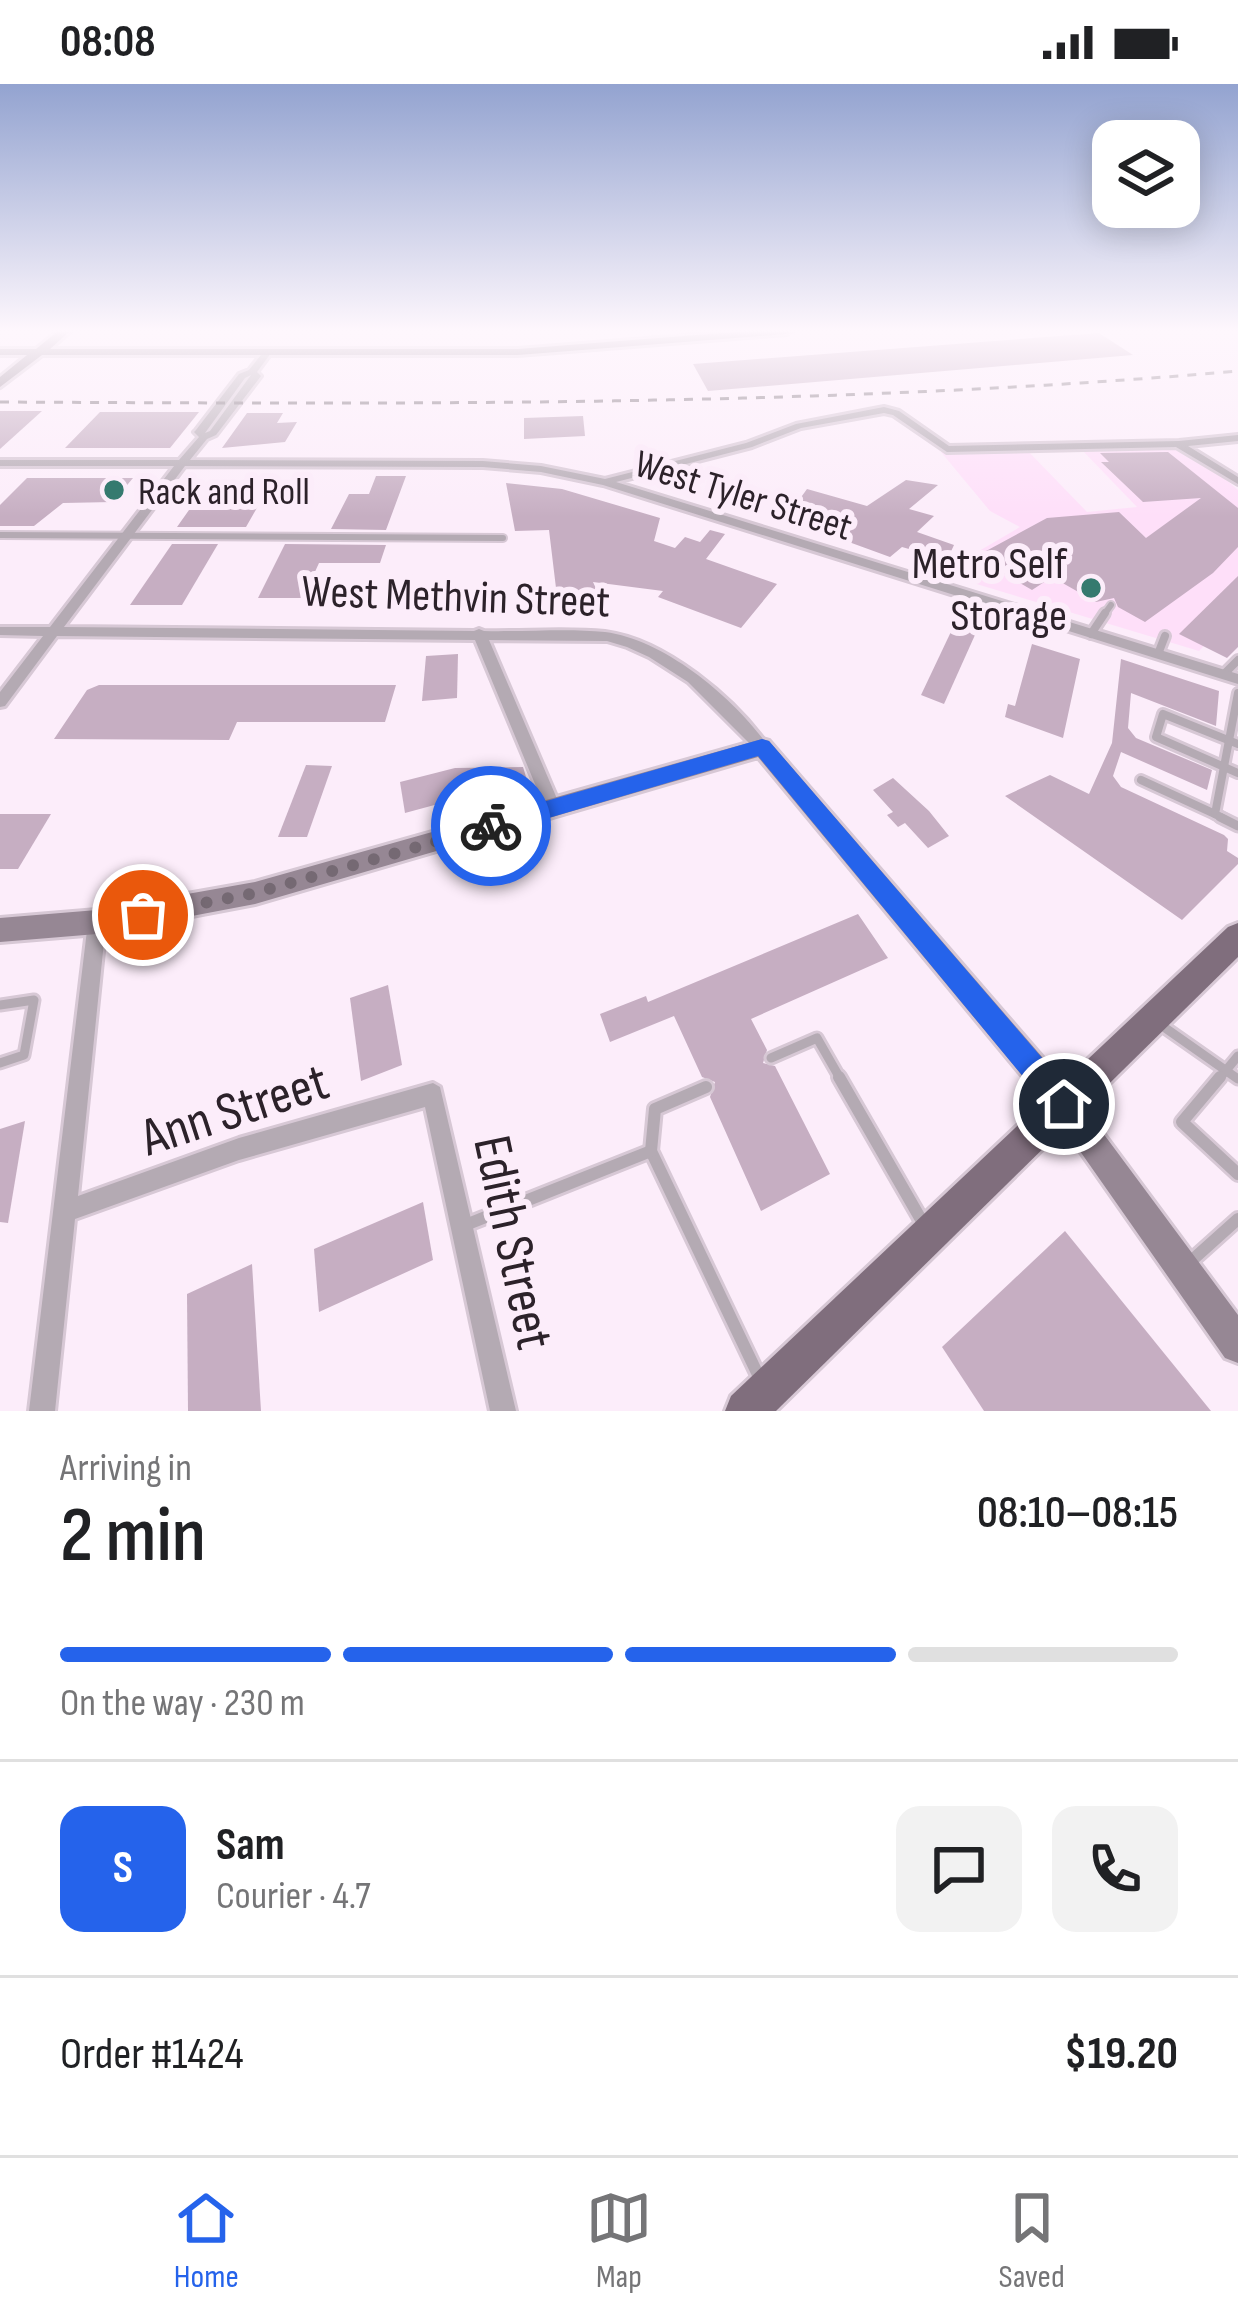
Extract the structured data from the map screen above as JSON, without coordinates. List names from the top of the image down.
{
  "streets": {
    "main road": ["West Methvin Street"],
    "street": ["West Tyler Street", "Ann Street", "Edith Street"]
  },
  "crossings": [
    ["Ann Street", "Edith Street"]
  ],
  "places": ["Rack and Roll", "Metro Self Storage"],
  "page": {
    "status": "08:08",
    "heading": ["2 min", "Arriving in", "08:10–08:15"],
    "panel": [
      "Sam",
      "Courier · 4.7",
      "Order #1424",
      "$19.20"
    ],
    "bar": "On the way · 230 m",
    "round": "S",
    "tabs": ["Home", "Map", "Saved"]
  }
}
